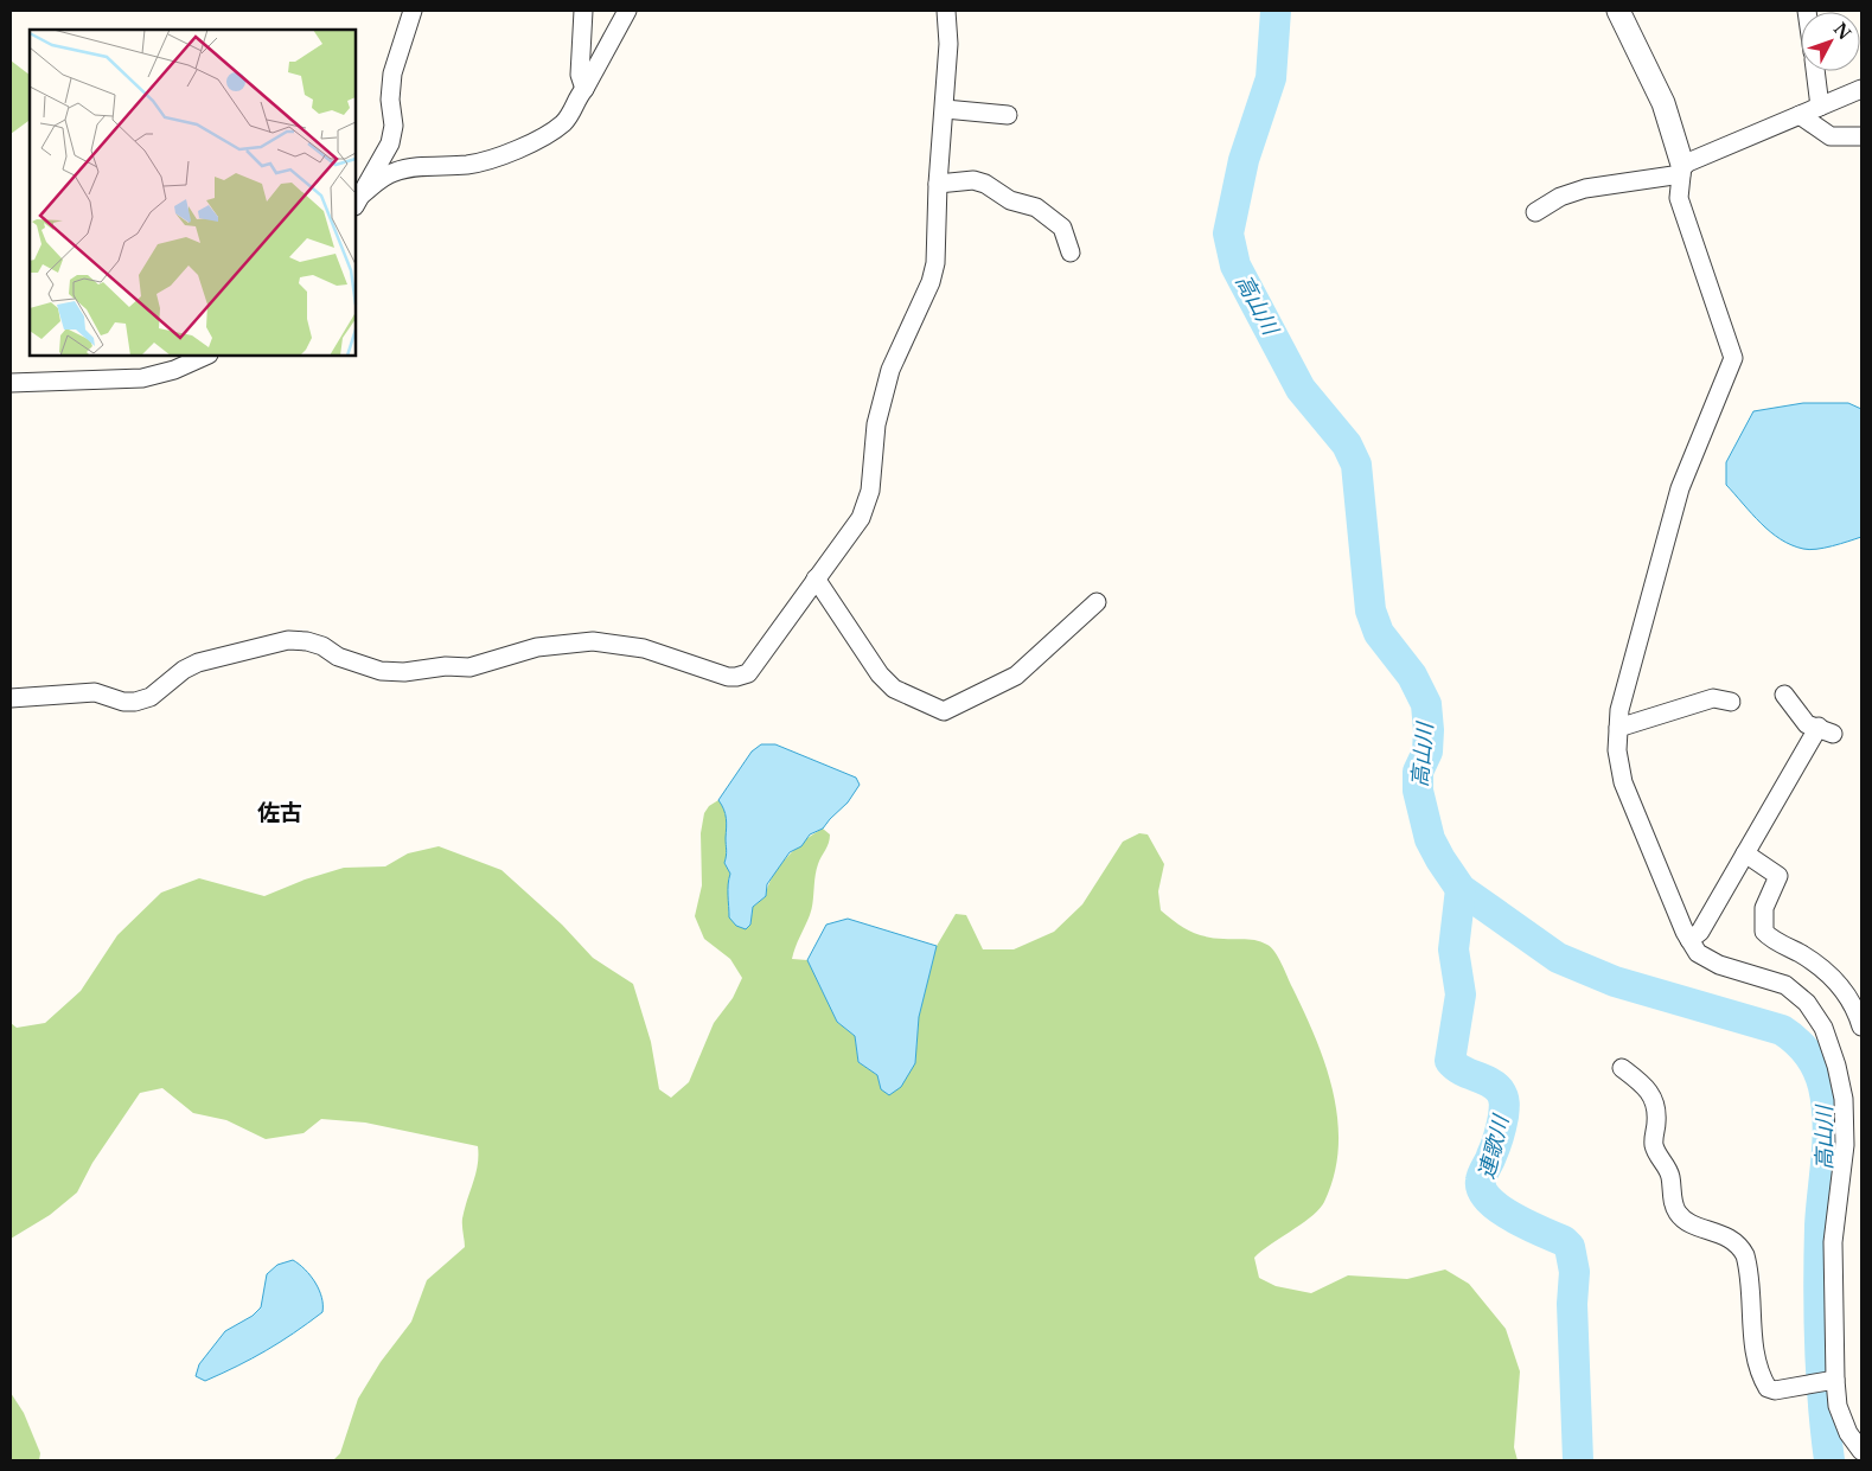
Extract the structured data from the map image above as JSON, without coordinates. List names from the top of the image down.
{
  "districts": ["佐古"],
  "water": ["高山川", "連歌川"],
  "north": "top right"
}
